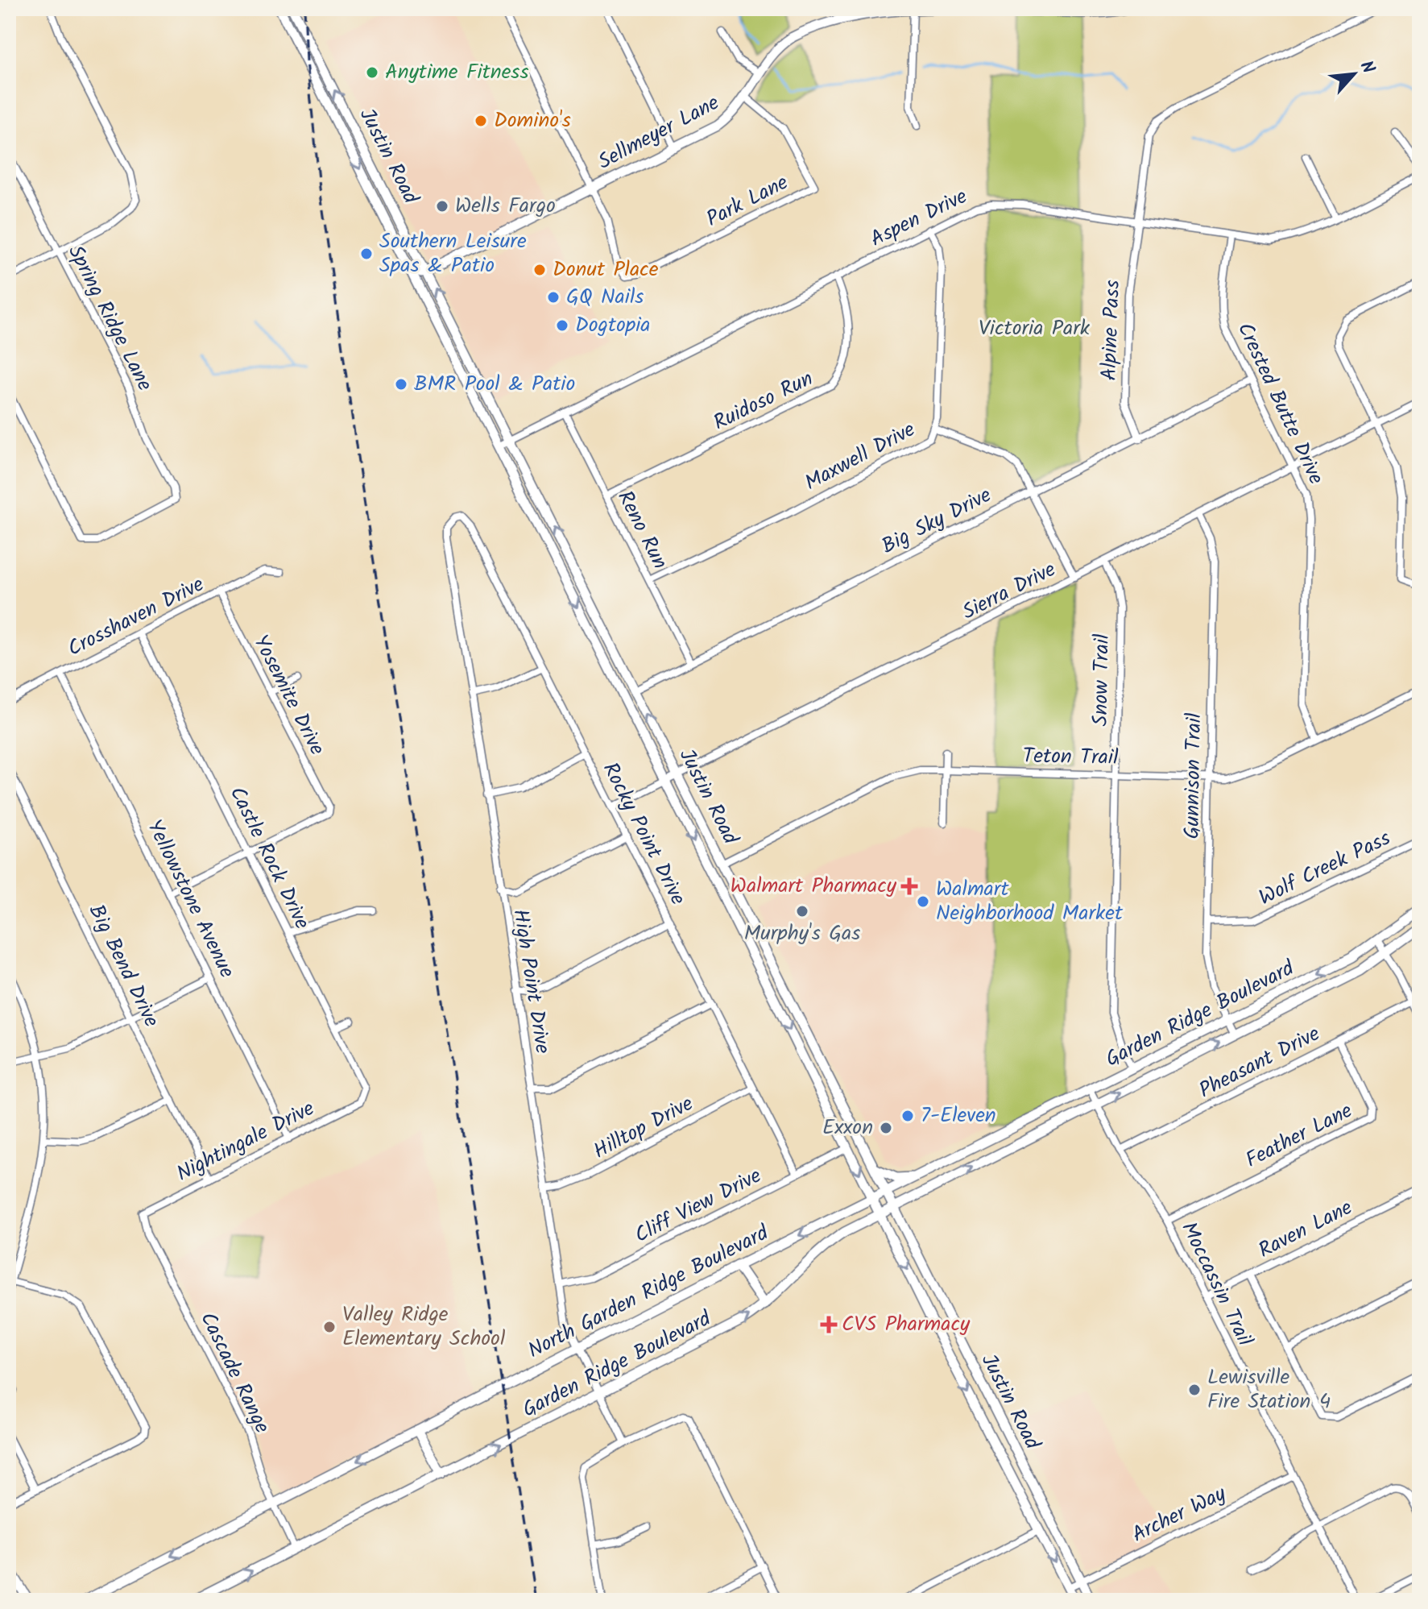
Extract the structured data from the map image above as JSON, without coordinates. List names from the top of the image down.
{
  "streets": {
    "main road": [
      "Sellmeyer Lane",
      "Justin Road",
      "Garden Ridge Boulevard",
      "North Garden Ridge Boulevard"
    ],
    "street": [
      "Park Lane",
      "Aspen Drive",
      "Spring Ridge Lane",
      "Alpine Pass",
      "Ruidoso Run",
      "Crested Butte Drive",
      "Maxwell Drive",
      "Big Sky Drive",
      "Reno Run",
      "Sierra Drive",
      "Crosshaven Drive",
      "Snow Trail",
      "Yosemite Drive",
      "Teton Trail",
      "Gunnison Trail",
      "Rocky Point Drive",
      "Castle Rock Drive",
      "Wolf Creek Pass",
      "Yellowstone Avenue",
      "Big Bend Drive",
      "High Point Drive",
      "Pheasant Drive",
      "Hilltop Drive",
      "Feather Lane",
      "Nightingale Drive",
      "Cliff View Drive",
      "Raven Lane",
      "Moccassin Trail",
      "Cascade Range",
      "Archer Way"
    ]
  },
  "crossings": [
    ["Sellmeyer Lane", "Justin Road"],
    ["Sellmeyer Lane", "Park Lane"],
    ["Justin Road", "Aspen Drive"],
    ["Justin Road", "Big Sky Drive"],
    ["Justin Road", "Sierra Drive"],
    ["Justin Road", "Teton Trail"],
    ["Justin Road", "Garden Ridge Boulevard"],
    ["Justin Road", "Cliff View Drive"],
    ["Justin Road", "North Garden Ridge Boulevard"],
    ["Justin Road", "Archer Way"],
    ["Aspen Drive", "Alpine Pass"],
    ["Aspen Drive", "Ruidoso Run"],
    ["Aspen Drive", "Crested Butte Drive"],
    ["Aspen Drive", "Maxwell Drive"],
    ["Aspen Drive", "Reno Run"],
    ["Alpine Pass", "Big Sky Drive"],
    ["Ruidoso Run", "Reno Run"],
    ["Crested Butte Drive", "Big Sky Drive"],
    ["Crested Butte Drive", "Sierra Drive"],
    ["Crested Butte Drive", "Teton Trail"],
    ["Maxwell Drive", "Reno Run"],
    ["Big Sky Drive", "Reno Run"],
    ["Sierra Drive", "Snow Trail"],
    ["Sierra Drive", "Gunnison Trail"],
    ["Sierra Drive", "Rocky Point Drive"],
    ["Crosshaven Drive", "Yosemite Drive"],
    ["Crosshaven Drive", "Castle Rock Drive"],
    ["Crosshaven Drive", "Yellowstone Avenue"],
    ["Snow Trail", "Teton Trail"],
    ["Snow Trail", "Garden Ridge Boulevard"],
    ["Yosemite Drive", "Castle Rock Drive"],
    ["Teton Trail", "Gunnison Trail"],
    ["Gunnison Trail", "Wolf Creek Pass"],
    ["Gunnison Trail", "Garden Ridge Boulevard"],
    ["Rocky Point Drive", "High Point Drive"],
    ["Rocky Point Drive", "Hilltop Drive"],
    ["Rocky Point Drive", "Cliff View Drive"],
    ["Castle Rock Drive", "Nightingale Drive"],
    ["Yellowstone Avenue", "Nightingale Drive"],
    ["Big Bend Drive", "Nightingale Drive"],
    ["High Point Drive", "Garden Ridge Boulevard"],
    ["High Point Drive", "Hilltop Drive"],
    ["High Point Drive", "Cliff View Drive"],
    ["High Point Drive", "North Garden Ridge Boulevard"],
    ["Garden Ridge Boulevard", "Moccassin Trail"],
    ["Garden Ridge Boulevard", "North Garden Ridge Boulevard"],
    ["Garden Ridge Boulevard", "Cascade Range"],
    ["Pheasant Drive", "Feather Lane"],
    ["Pheasant Drive", "Moccassin Trail"],
    ["Feather Lane", "Moccassin Trail"],
    ["Nightingale Drive", "Cascade Range"],
    ["Raven Lane", "Moccassin Trail"],
    ["Moccassin Trail", "Archer Way"],
    ["North Garden Ridge Boulevard", "Cascade Range"]
  ],
  "one_way": ["North Garden Ridge Boulevard"],
  "parks": ["Victoria Park"],
  "places": {
    "other": [
      "Anytime Fitness",
      "Domino's",
      "Wells Fargo",
      "Southern Leisure Spas & Patio",
      "Donut Place",
      "GQ Nails",
      "Dogtopia",
      "BMR Pool & Patio",
      "Walmart Neighborhood Market",
      "Murphy's Gas",
      "7-Eleven",
      "Exxon",
      "Valley Ridge Elementary School",
      "Lewisville Fire Station 4"
    ],
    "health": ["Walmart Pharmacy", "CVS Pharmacy"]
  },
  "north": "top right"
}
